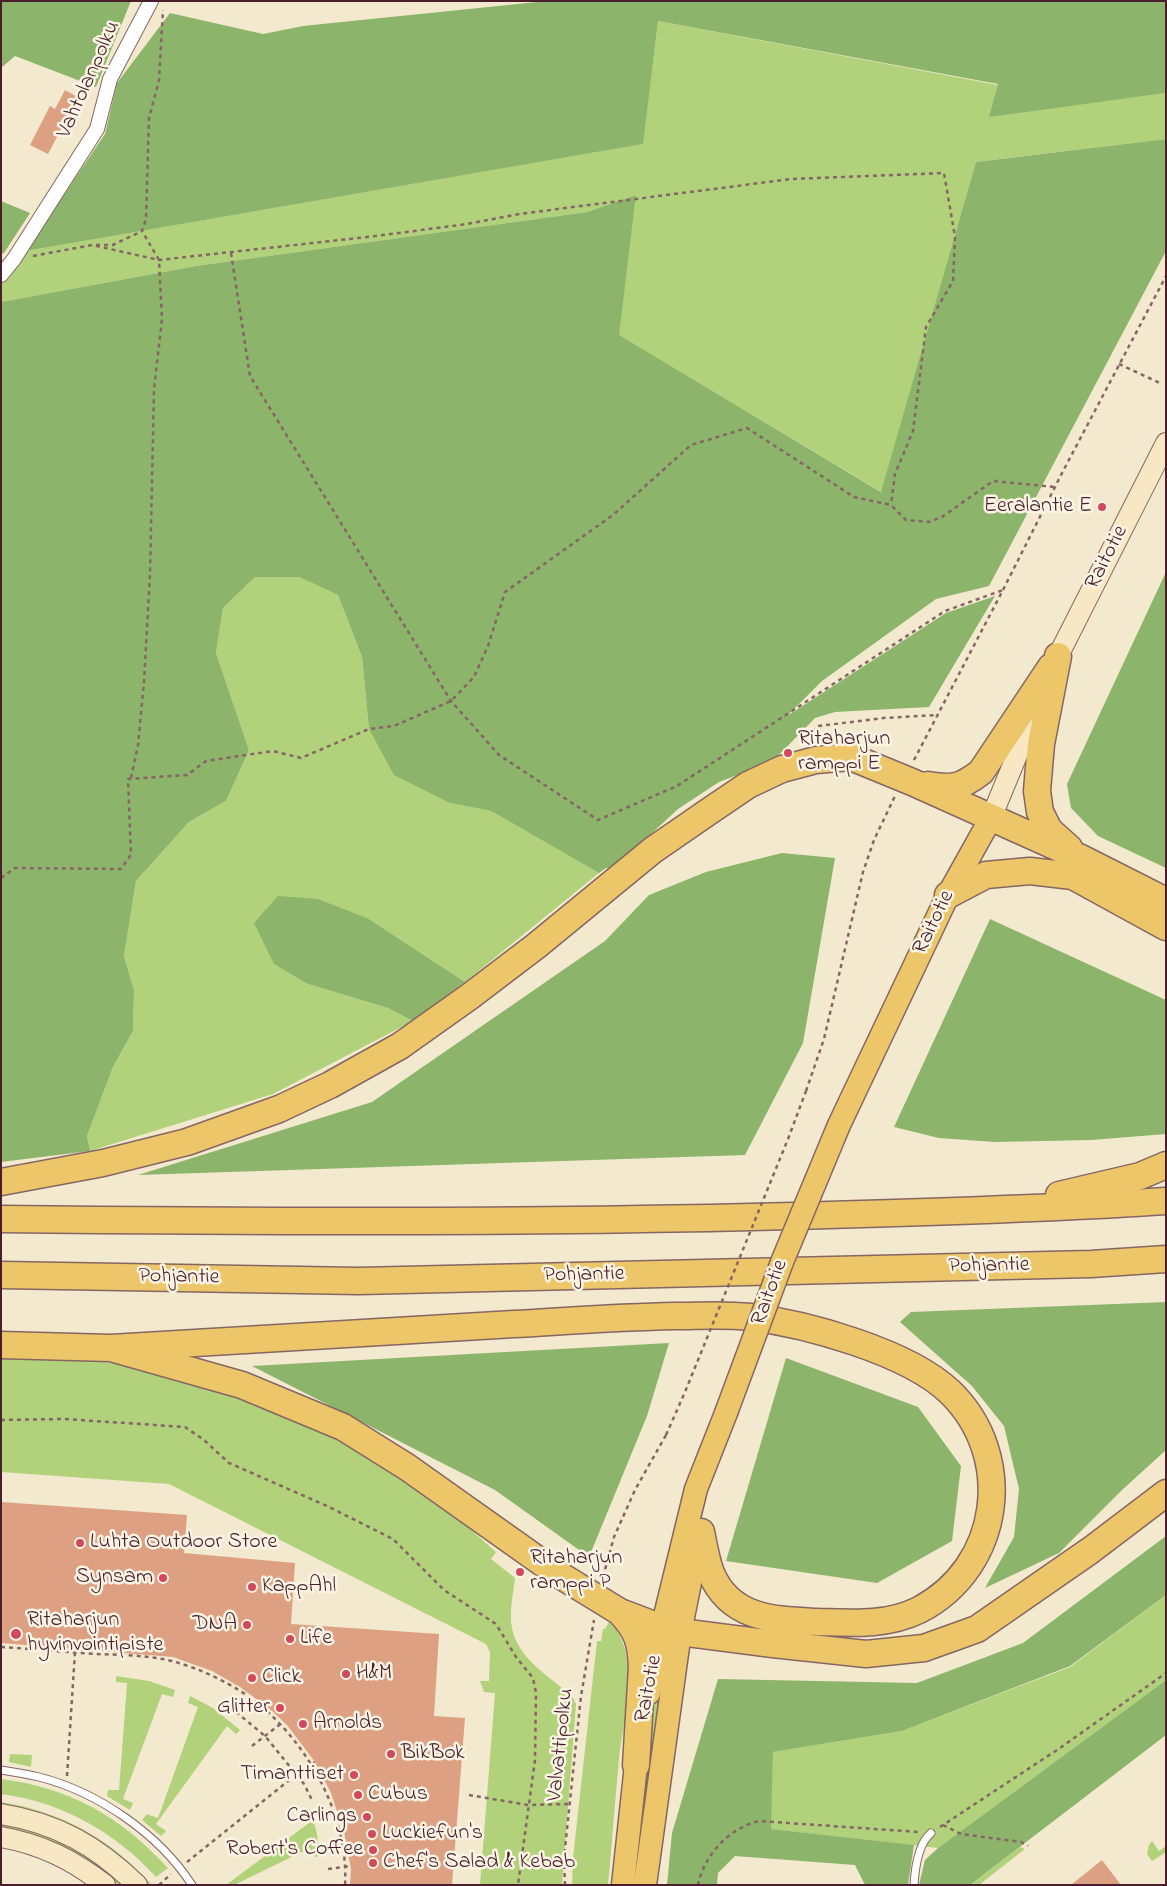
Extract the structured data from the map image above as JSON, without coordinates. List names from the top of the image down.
{
  "streets": {
    "highway": ["Pohjantie"],
    "main road": ["Raitotie"],
    "street": ["Vahtolanpolku"],
    "path": ["Valvattipolku"]
  },
  "places": [
    "Eeralantie E",
    "Ritaharjun ramppi E",
    "Luhta Outdoor Store",
    "Ritaharjun ramppi P",
    "Synsam",
    "KappAhl",
    "DNA",
    "Ritaharjun hyvinvointipiste",
    "Life",
    "H&M",
    "Click",
    "Glitter",
    "Arnolds",
    "BikBok",
    "Timanttiset",
    "Cubus",
    "Carlings",
    "Luckiefun's",
    "Robert's Coffee",
    "Chef's Salad & Kebab"
  ]
}
